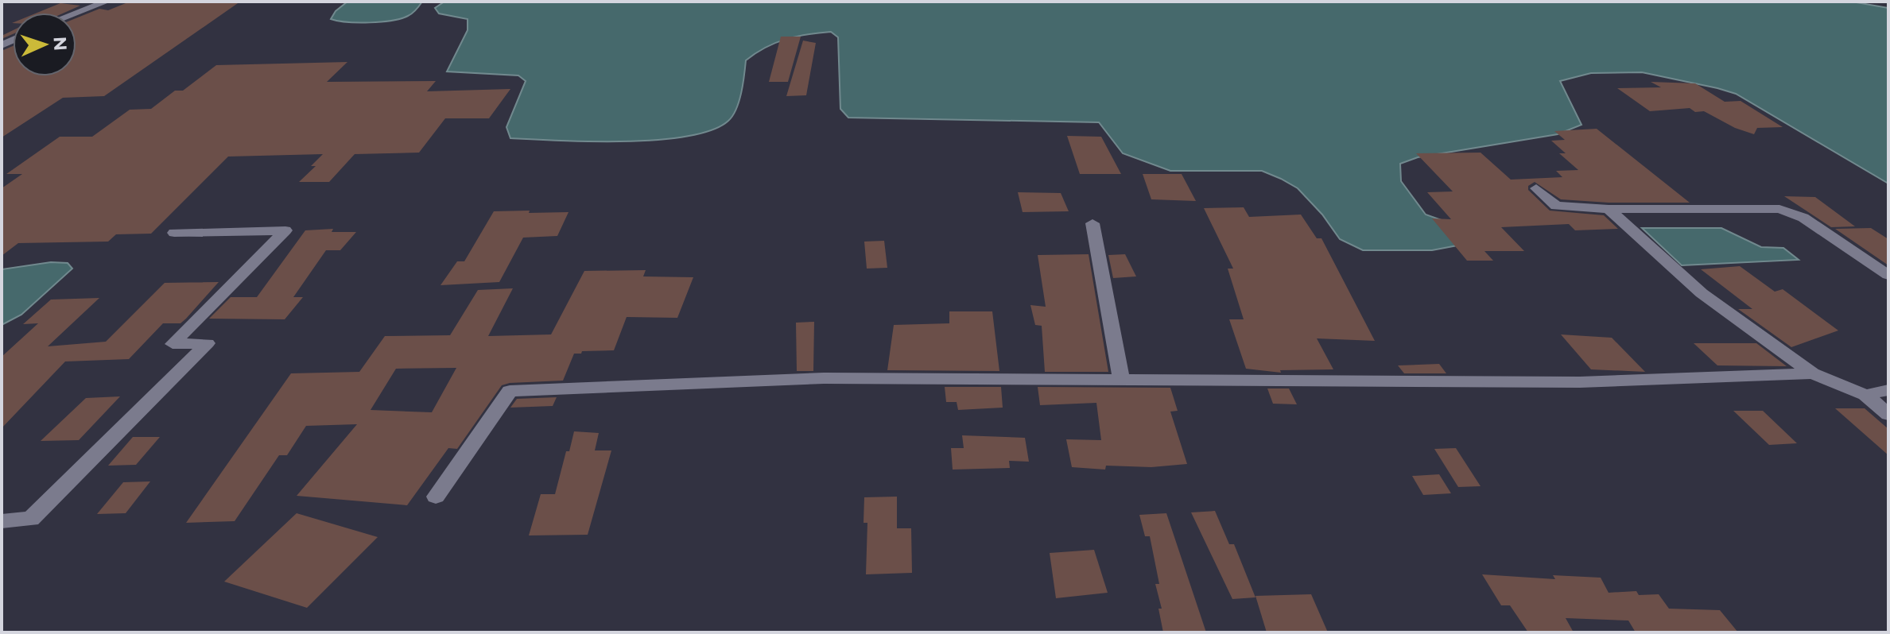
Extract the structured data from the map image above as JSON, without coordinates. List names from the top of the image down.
{
  "north": "right"
}
